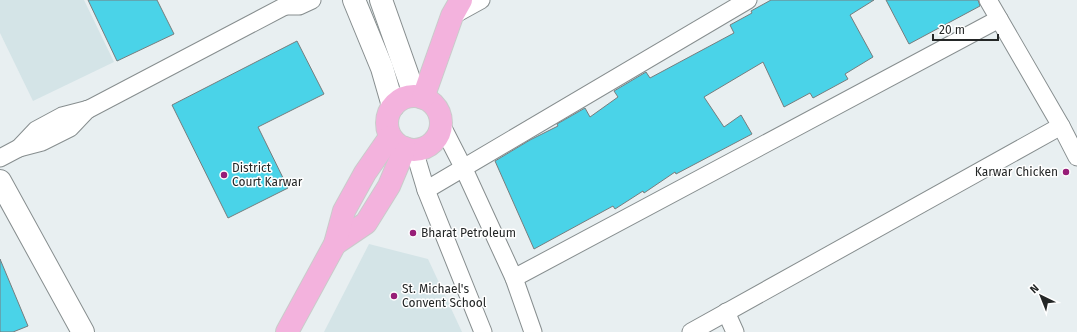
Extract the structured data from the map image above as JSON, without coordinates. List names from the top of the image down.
{
  "places": [
    "Karwar Chicken",
    "District Court Karwar",
    "Bharat Petroleum",
    "St. Michael's Convent School"
  ],
  "scale_bar": "20 m",
  "north": "top left"
}
